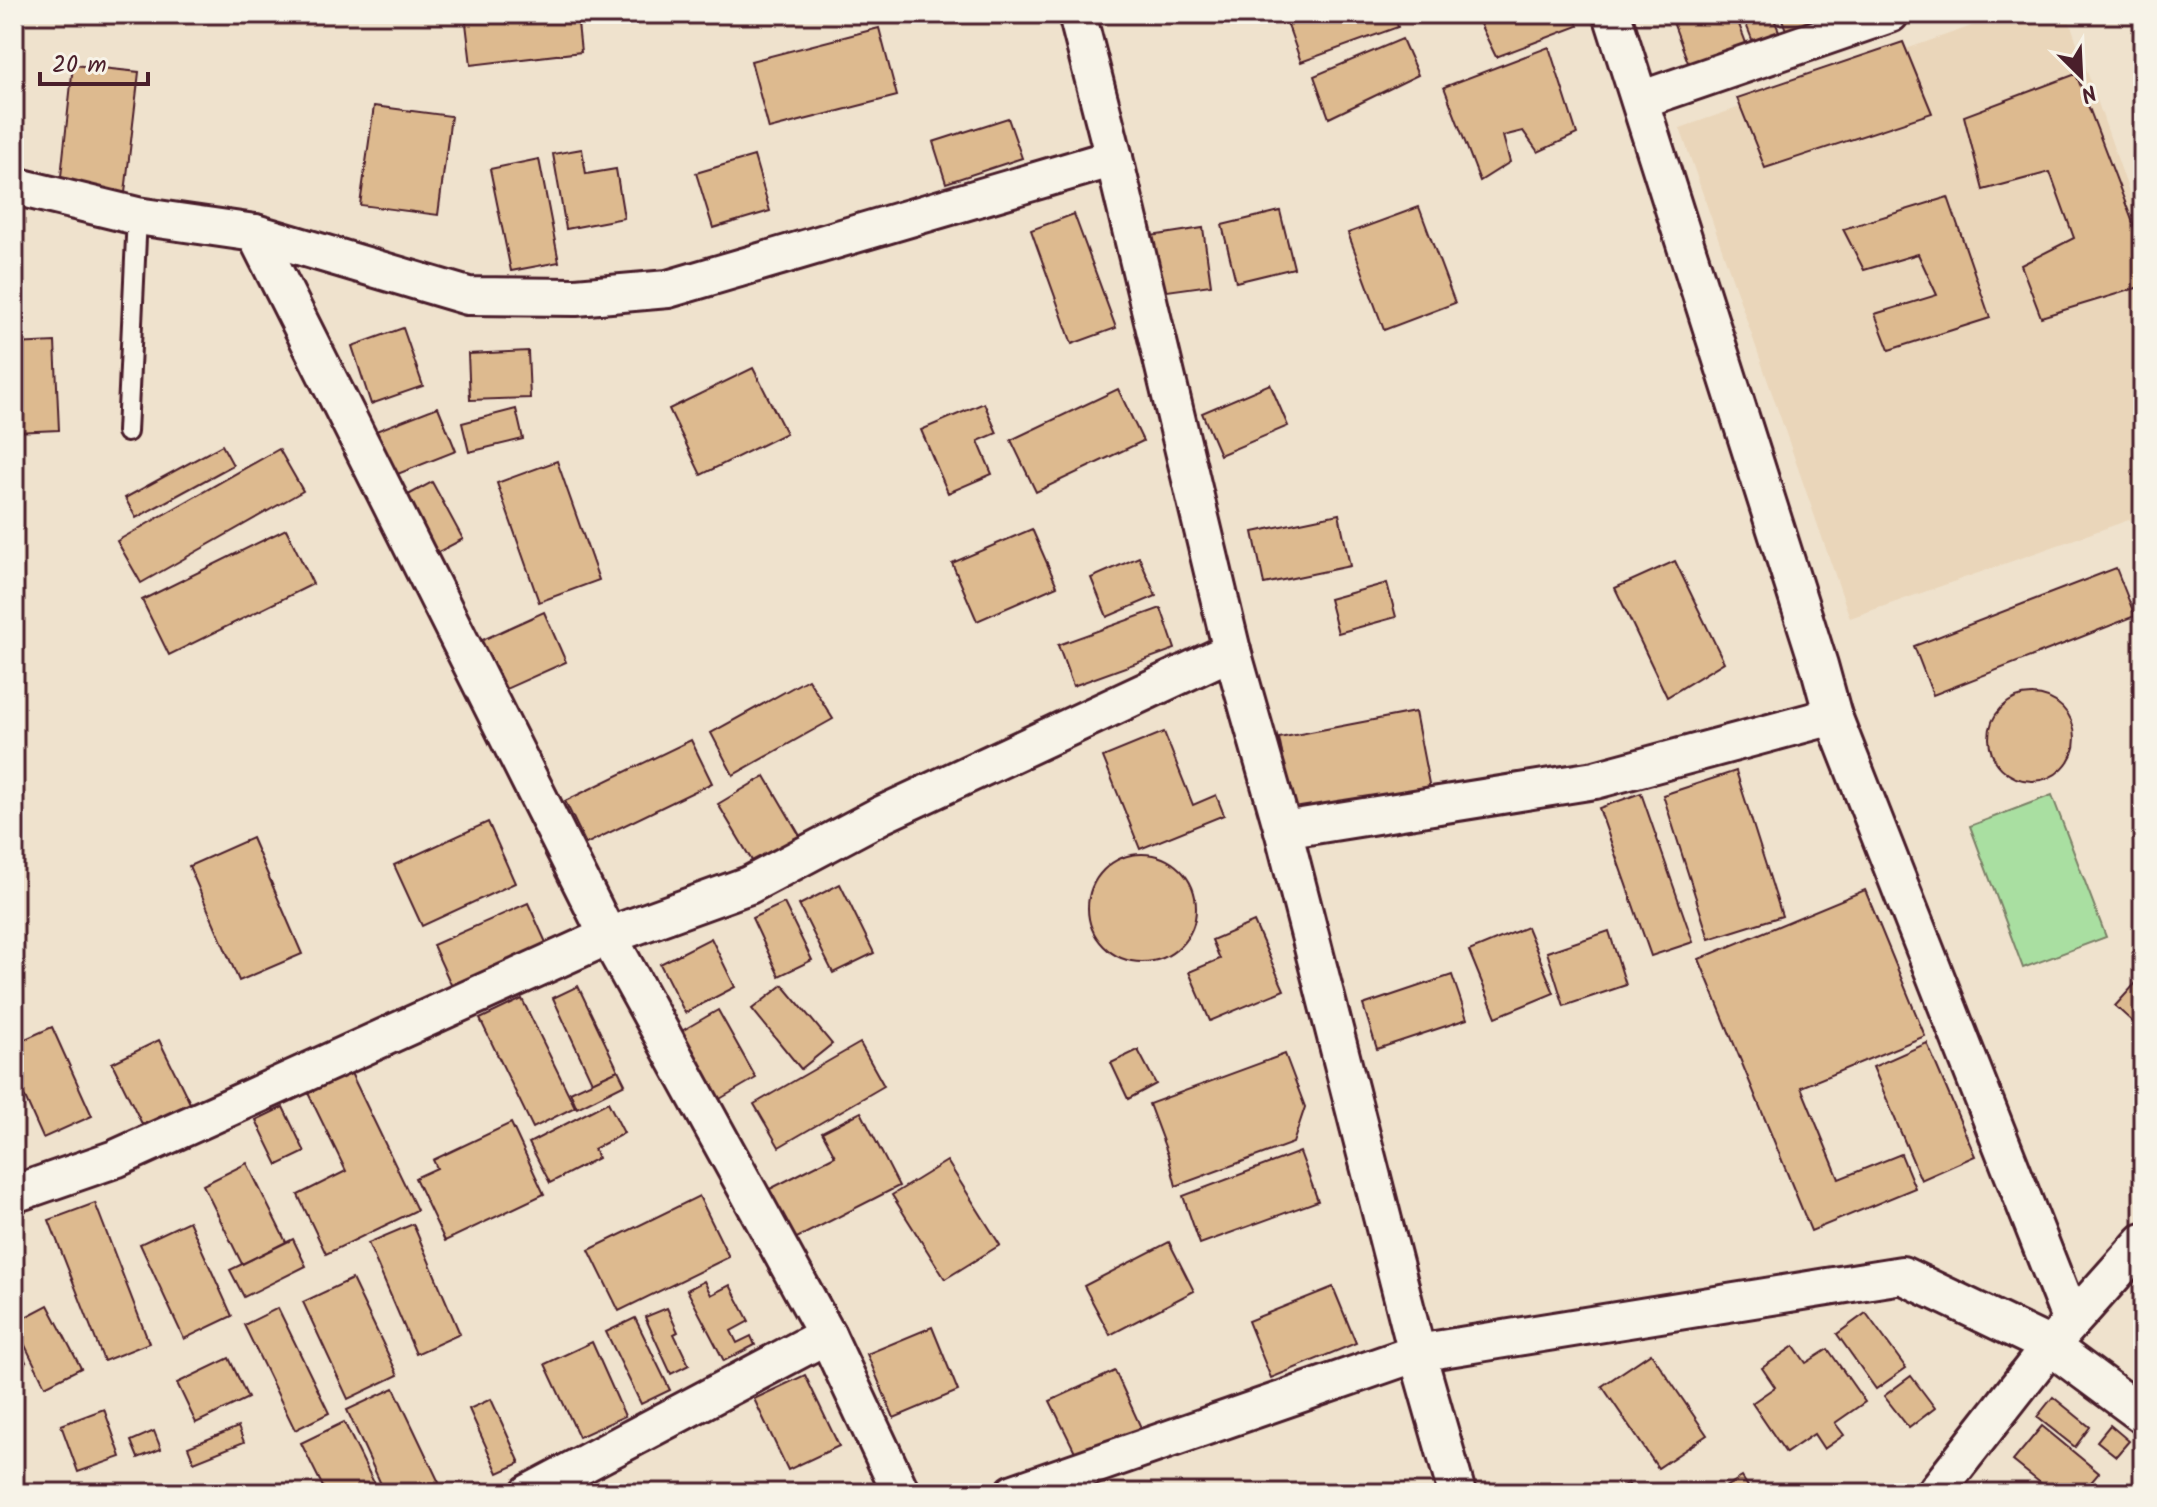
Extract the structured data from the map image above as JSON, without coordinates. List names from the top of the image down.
{
  "scale_bar": "20 m",
  "north": "bottom right"
}
